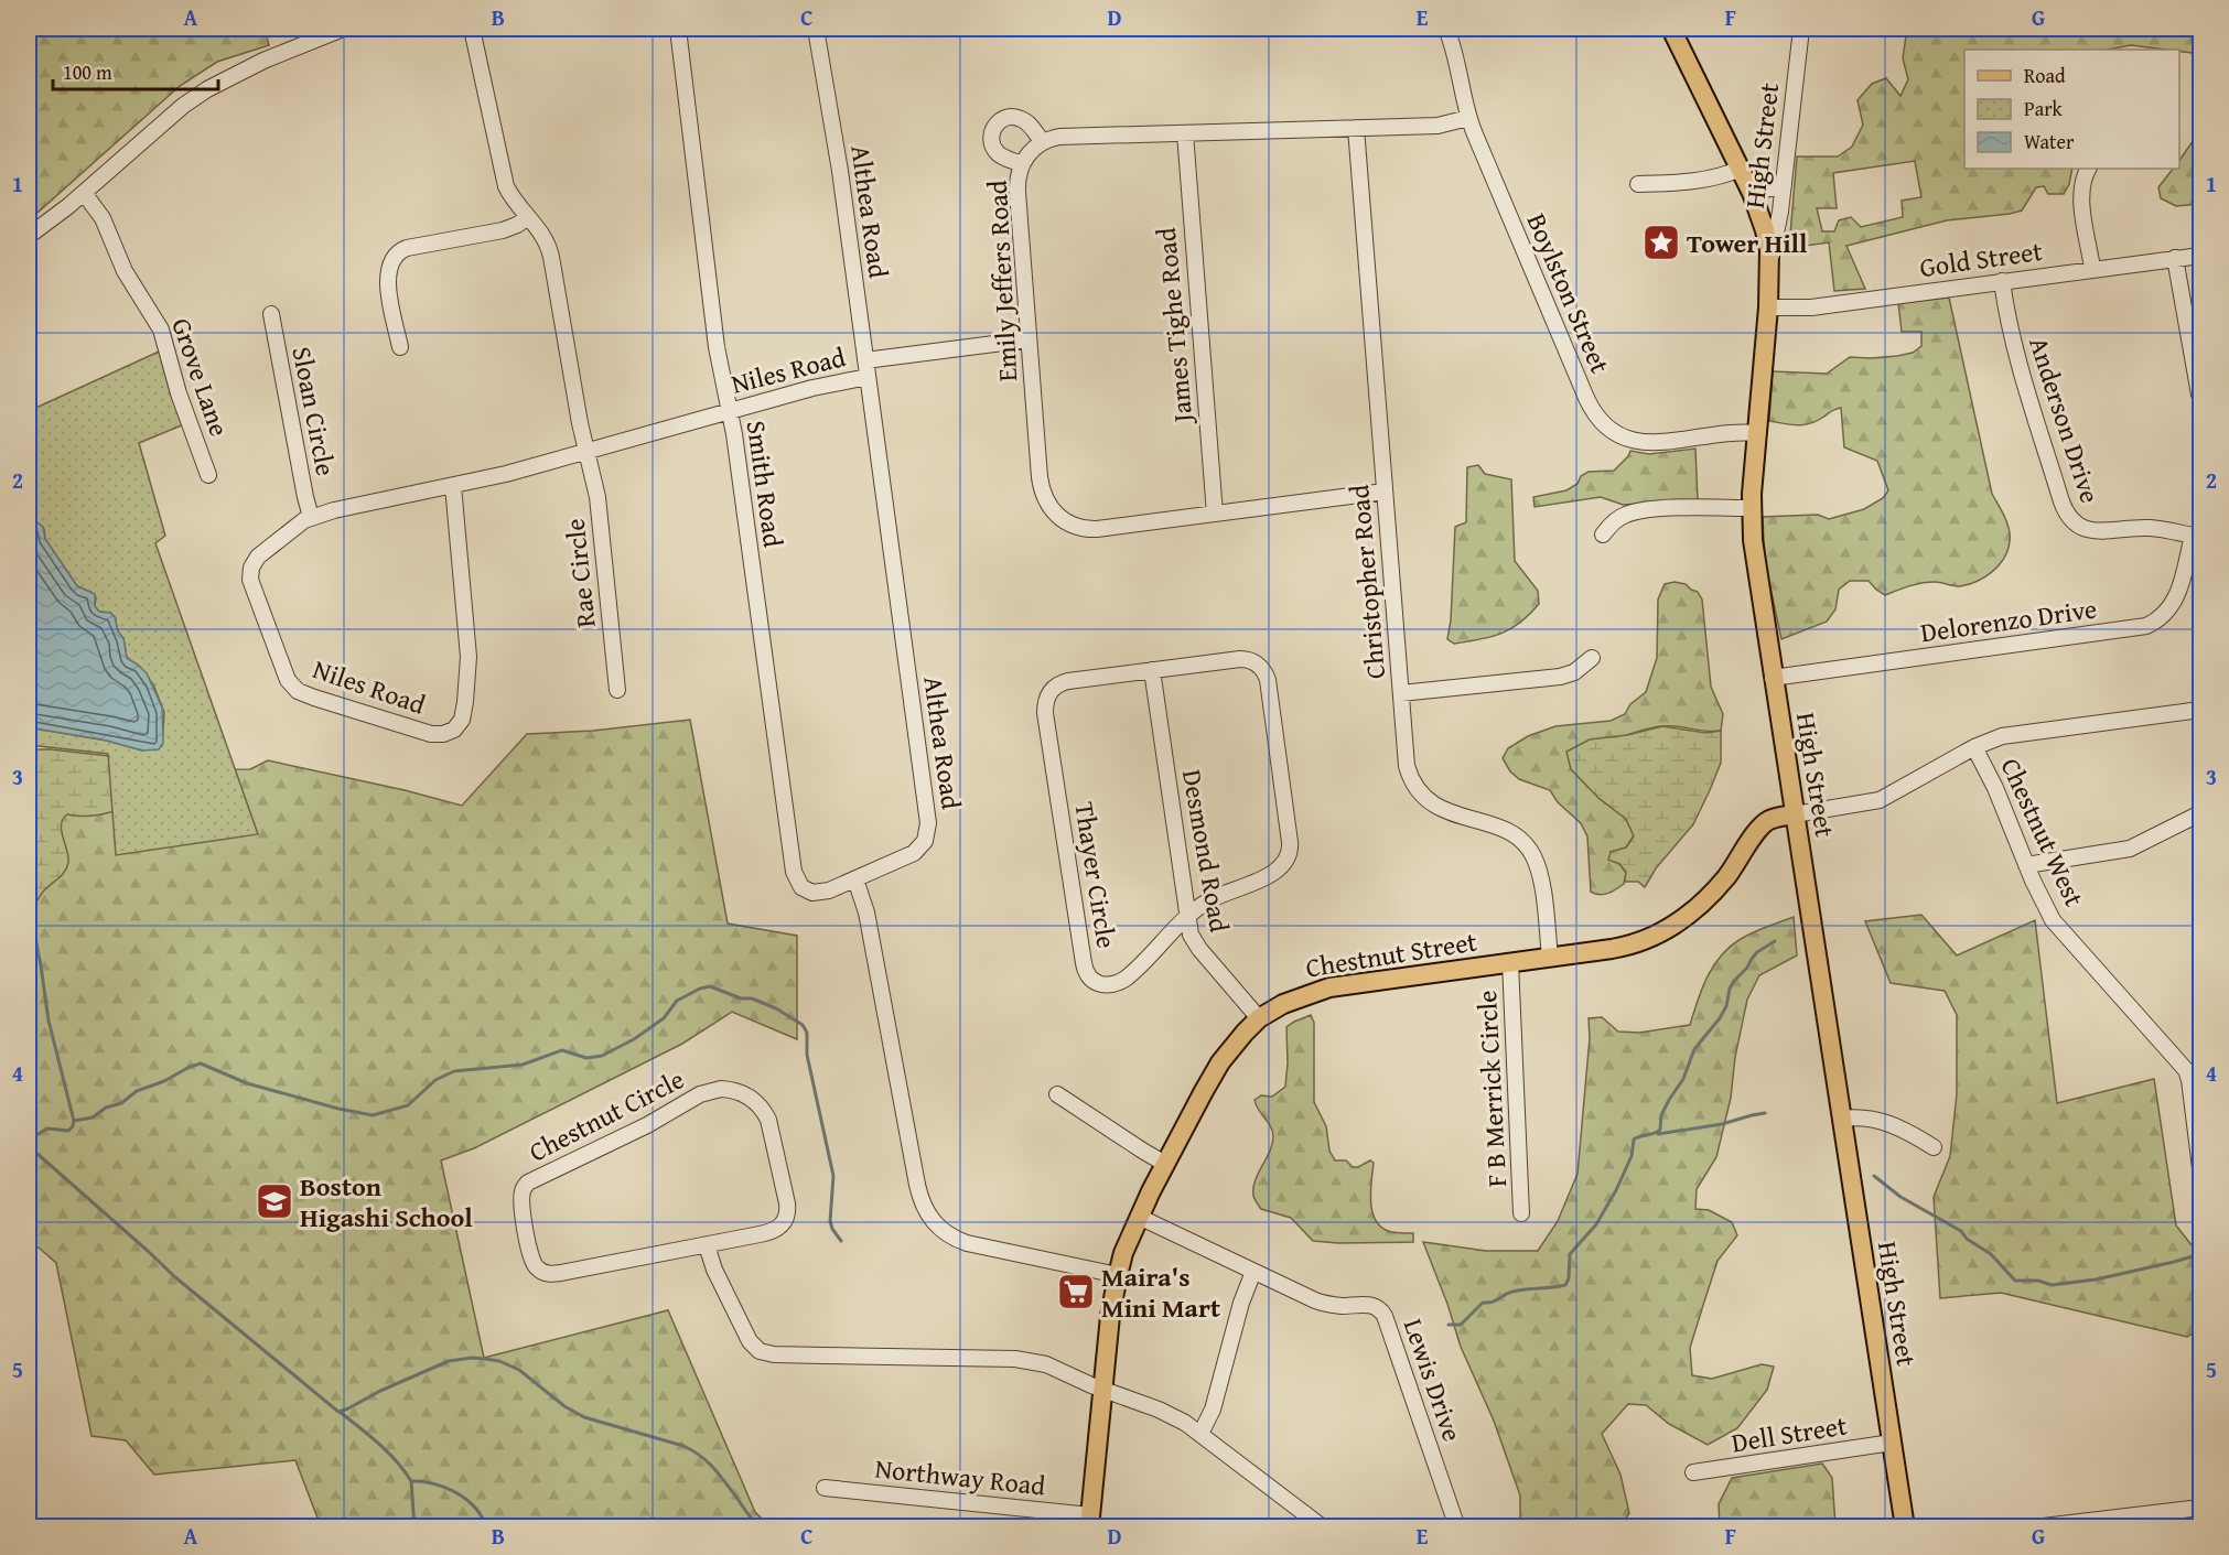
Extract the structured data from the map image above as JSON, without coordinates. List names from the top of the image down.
{
  "streets": {
    "main road": ["High Street", "Chestnut Street"],
    "street": [
      "Althea Road",
      "Gold Street",
      "Emily Jeffers Road",
      "Boylston Street",
      "James Tighe Road",
      "Niles Road",
      "Grove Lane",
      "Sloan Circle",
      "Anderson Drive",
      "Smith Road",
      "Rae Circle",
      "Christopher Road",
      "Delorenzo Drive",
      "Chestnut West",
      "Desmond Road",
      "Thayer Circle",
      "F B Merrick Circle",
      "Chestnut Circle",
      "Lewis Drive",
      "Dell Street",
      "Northway Road"
    ]
  },
  "crossings": [
    ["High Street", "Gold Street"],
    ["High Street", "Boylston Street"],
    ["High Street", "Delorenzo Drive"],
    ["High Street", "Chestnut West"],
    ["High Street", "Chestnut Street"],
    ["High Street", "Dell Street"],
    ["Althea Road", "Niles Road"],
    ["Althea Road", "Smith Road"],
    ["Gold Street", "Anderson Drive"],
    ["Emily Jeffers Road", "James Tighe Road"],
    ["Emily Jeffers Road", "Niles Road"],
    ["Emily Jeffers Road", "Christopher Road"],
    ["Niles Road", "Sloan Circle"],
    ["Niles Road", "Smith Road"],
    ["Niles Road", "Rae Circle"],
    ["Anderson Drive", "Delorenzo Drive"],
    ["Christopher Road", "Chestnut Street"],
    ["Chestnut West", "Chestnut Street"],
    ["Desmond Road", "Thayer Circle"],
    ["Desmond Road", "Chestnut Street"],
    ["Chestnut Street", "F B Merrick Circle"],
    ["Chestnut Street", "Lewis Drive"],
    ["Chestnut Street", "Northway Road"]
  ],
  "places": {
    "place": ["Tower Hill"],
    "school or university": ["Boston Higashi School"],
    "supermarket": ["Maira's Mini Mart"]
  },
  "legend": ["Road", "Park", "Water"],
  "scale_bar": "100 m",
  "grid": {
    "columns": [
      "A",
      "B",
      "C",
      "D",
      "E",
      "F",
      "G"
    ],
    "rows": [
      "1",
      "2",
      "3",
      "4",
      "5"
    ]
  }
}
